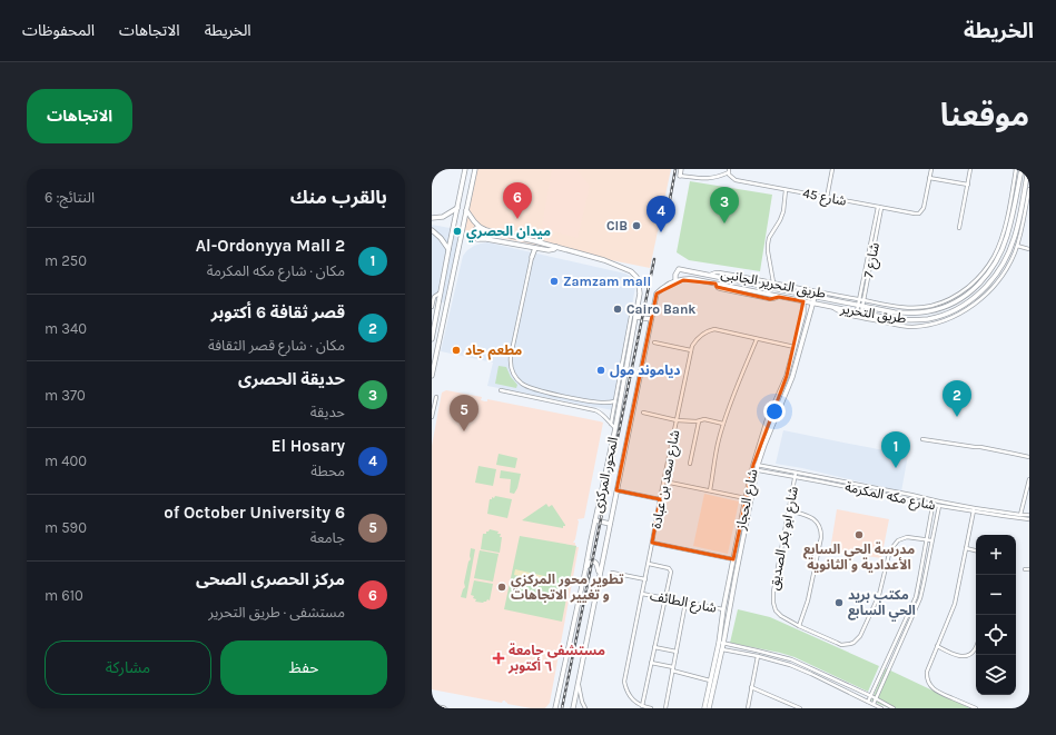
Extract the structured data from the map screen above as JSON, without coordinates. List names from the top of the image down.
{
  "streets": {
    "street": [
      "شارع 45",
      "شارع 7",
      "طريق التحرير الجانبى",
      "طريق التحرير",
      "المحور المركزى",
      "شارع سعد بن عبادة",
      "شارع مكه المكرمة",
      "شارع الحجاز",
      "شارع ابو بكر الصديق",
      "شارع الطائف"
    ]
  },
  "crossings": [
    ["شارع 45", "شارع 7"],
    ["شارع 7", "طريق التحرير الجانبى"],
    ["شارع 7", "طريق التحرير"],
    ["طريق التحرير الجانبى", "طريق التحرير"],
    ["طريق التحرير", "المحور المركزى"],
    ["طريق التحرير", "شارع الحجاز"],
    ["شارع سعد بن عبادة", "شارع الحجاز"],
    ["شارع سعد بن عبادة", "شارع الطائف"],
    ["شارع مكه المكرمة", "شارع الحجاز"],
    ["شارع مكه المكرمة", "شارع ابو بكر الصديق"],
    ["شارع الحجاز", "شارع الطائف"]
  ],
  "places": {
    "other": [
      "CIB",
      "ميدان الحصري",
      "Zamzam mall",
      "Cairo Bank",
      "مطعم جاد",
      "دياموند مول",
      "مدرسة الحي السابع الأعدادية و الثانوية",
      "تطوير محور المركزي و تغيير الاتجاهات",
      "مكتب بريد الحي السابع"
    ],
    "health": ["مستشفى جامعة ٦ أكتوبر"]
  },
  "page": {
    "header": "الخريطة",
    "nav": ["الخريطة", "الاتجاهات", "المحفوظات"],
    "title": "موقعنا",
    "buttons": [
      "الاتجاهات",
      ["حفظ", "مشاركة"]
    ],
    "heading": ["بالقرب منك", "النتائج: 6"],
    "pins": [
      "6",
      "3",
      "4",
      "2",
      "5",
      "1"
    ],
    "list": [
      {
        "mark": "1",
        "name": "Al-Ordonyya Mall 2",
        "note": "مكان · شارع مكه المكرمة",
        "value": "250 m"
      },
      {
        "mark": "2",
        "name": "قصر ثقافة 6 أكتوبر",
        "note": "مكان · شارع قصر الثقافة",
        "value": "340 m"
      },
      {
        "mark": "3",
        "name": "حديقة الحصرى",
        "note": "حديقة",
        "value": "370 m"
      },
      {
        "mark": "4",
        "name": "El Hosary",
        "note": "محطة",
        "value": "400 m"
      },
      {
        "mark": "5",
        "name": "6 of October University",
        "note": "جامعة",
        "value": "590 m"
      },
      {
        "mark": "6",
        "name": "مركز الحصرى الصحى",
        "note": "مستشفى · طريق التحرير",
        "value": "610 m"
      }
    ],
    "map_buttons": ["+", "−"]
  }
}
